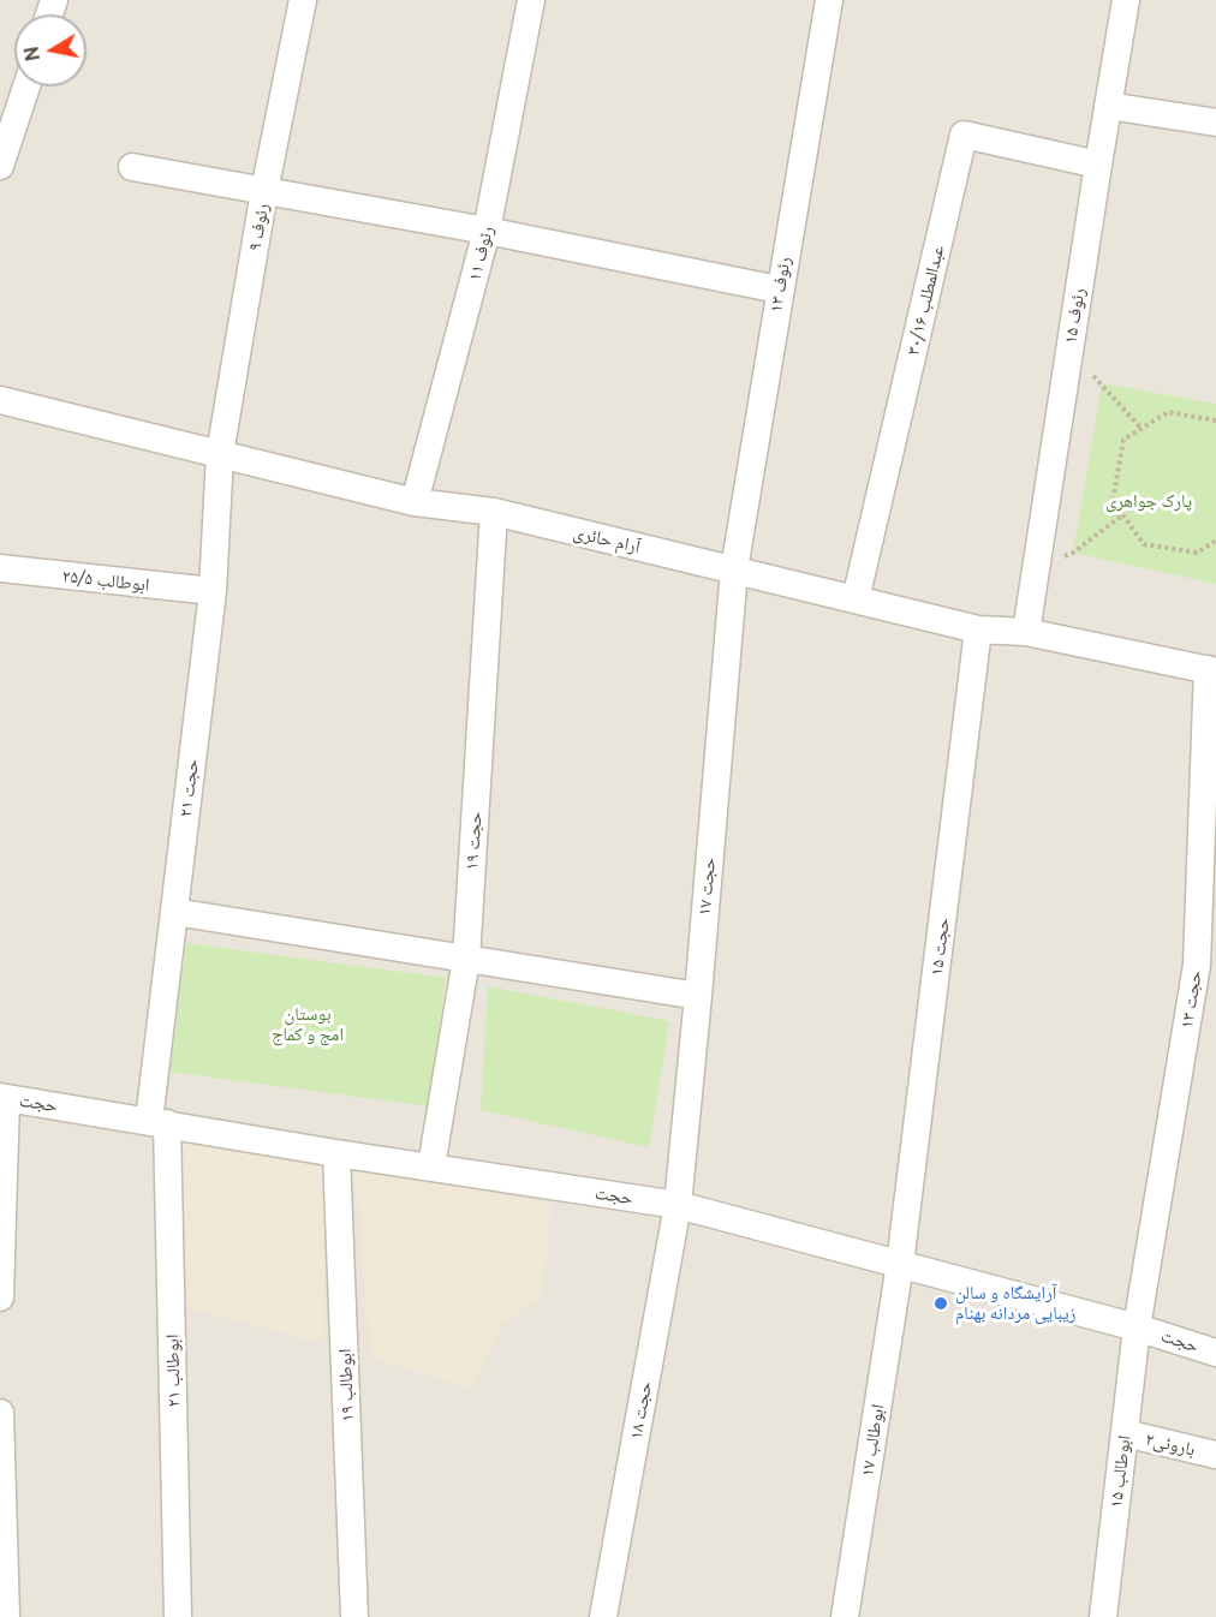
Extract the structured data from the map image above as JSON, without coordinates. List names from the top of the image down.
{
  "streets": {
    "street": [
      "رئوف ۹",
      "رئوف ۱۱",
      "رئوف ۱۳",
      "عبدالمطلب ۳۰/۱۶",
      "رئوف ۱۵",
      "آرام حائری",
      "ابوطالب ۲۵/۵",
      "حجت ۲۱",
      "حجت ۱۹",
      "حجت ۱۷",
      "حجت ۱۵",
      "حجت ۱۳",
      "حجت",
      "ابوطالب ۲۱",
      "ابوطالب ۱۹",
      "حجت ۱۸",
      "ابوطالب ۱۷",
      "باروئی۲",
      "ابوطالب ۱۵"
    ]
  },
  "crossings": [
    ["رئوف ۹", "آرام حائری"],
    ["رئوف ۹", "حجت ۲۱"],
    ["رئوف ۱۱", "آرام حائری"],
    ["رئوف ۱۳", "آرام حائری"],
    ["رئوف ۱۳", "حجت ۱۷"],
    ["عبدالمطلب ۳۰/۱۶", "رئوف ۱۵"],
    ["عبدالمطلب ۳۰/۱۶", "آرام حائری"],
    ["رئوف ۱۵", "آرام حائری"],
    ["آرام حائری", "حجت ۲۱"],
    ["آرام حائری", "حجت ۱۹"],
    ["آرام حائری", "حجت ۱۷"],
    ["آرام حائری", "حجت ۱۵"],
    ["آرام حائری", "حجت ۱۳"],
    ["ابوطالب ۲۵/۵", "حجت ۲۱"],
    ["حجت ۲۱", "حجت"],
    ["حجت ۲۱", "ابوطالب ۲۱"],
    ["حجت ۱۹", "حجت"],
    ["حجت ۱۷", "حجت"],
    ["حجت ۱۷", "حجت ۱۸"],
    ["حجت ۱۵", "حجت"],
    ["حجت ۱۵", "ابوطالب ۱۷"],
    ["حجت ۱۳", "حجت"],
    ["حجت ۱۳", "ابوطالب ۱۵"],
    ["حجت", "ابوطالب ۲۱"],
    ["حجت", "ابوطالب ۱۹"],
    ["حجت", "حجت ۱۸"],
    ["حجت", "ابوطالب ۱۷"],
    ["حجت", "ابوطالب ۱۵"],
    ["باروئی۲", "ابوطالب ۱۵"]
  ],
  "parks": ["پارک جواهری", "بوستان امج و کماج"],
  "places": ["آرایشگاه و سالن زیبایی مردانه بهنام"],
  "north": "left"
}
